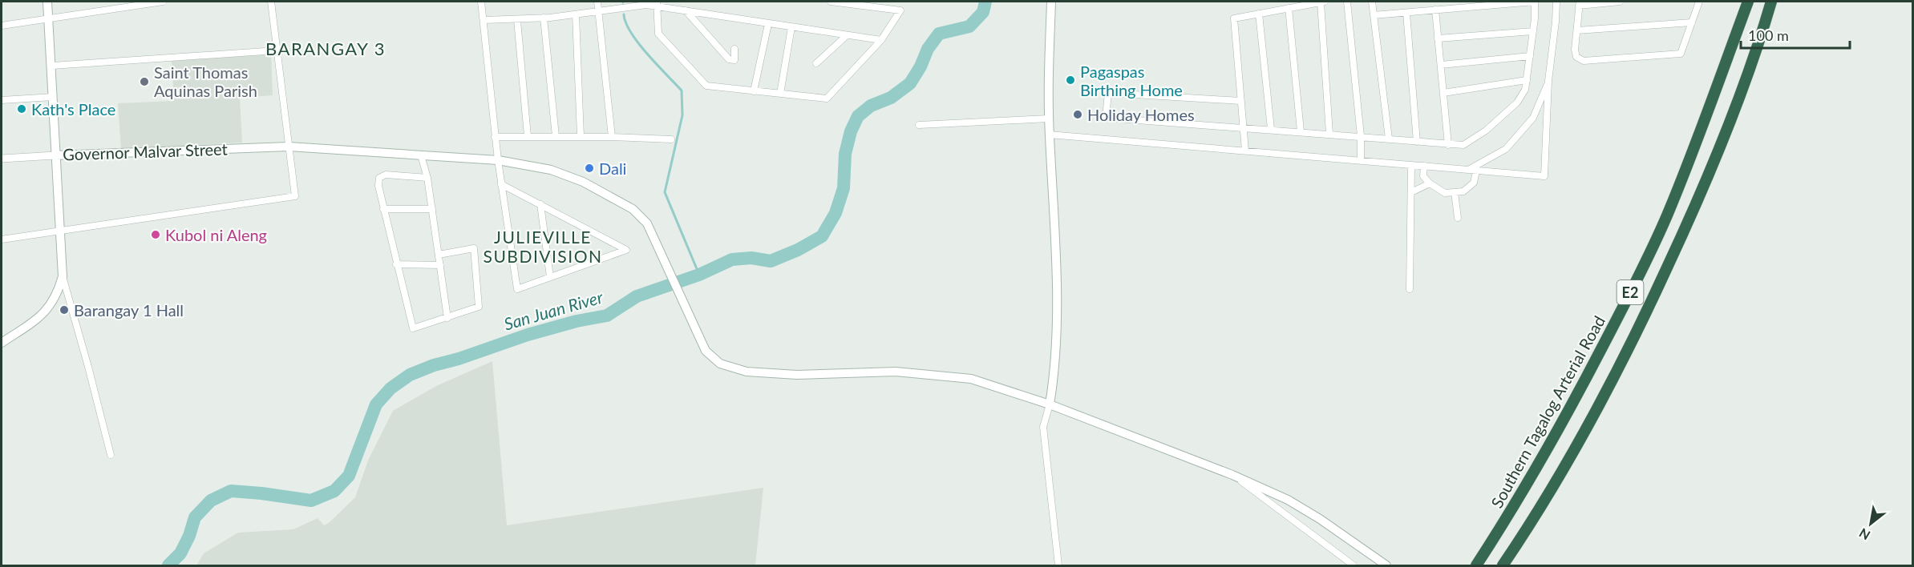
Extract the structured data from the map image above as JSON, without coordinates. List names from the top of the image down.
{
  "streets": {
    "highway": ["E2", "Southern Tagalog Arterial Road"],
    "main road": ["Governor Malvar Street"]
  },
  "districts": ["BARANGAY 3", "JULIEVILLE SUBDIVISION"],
  "water": ["San Juan River"],
  "places": [
    "Pagaspas Birthing Home",
    "Saint Thomas Aquinas Parish",
    "Kath's Place",
    "Holiday Homes",
    "Dali",
    "Kubol ni Aleng",
    "Barangay 1 Hall"
  ],
  "scale_bar": "100 m",
  "north": "bottom left"
}
